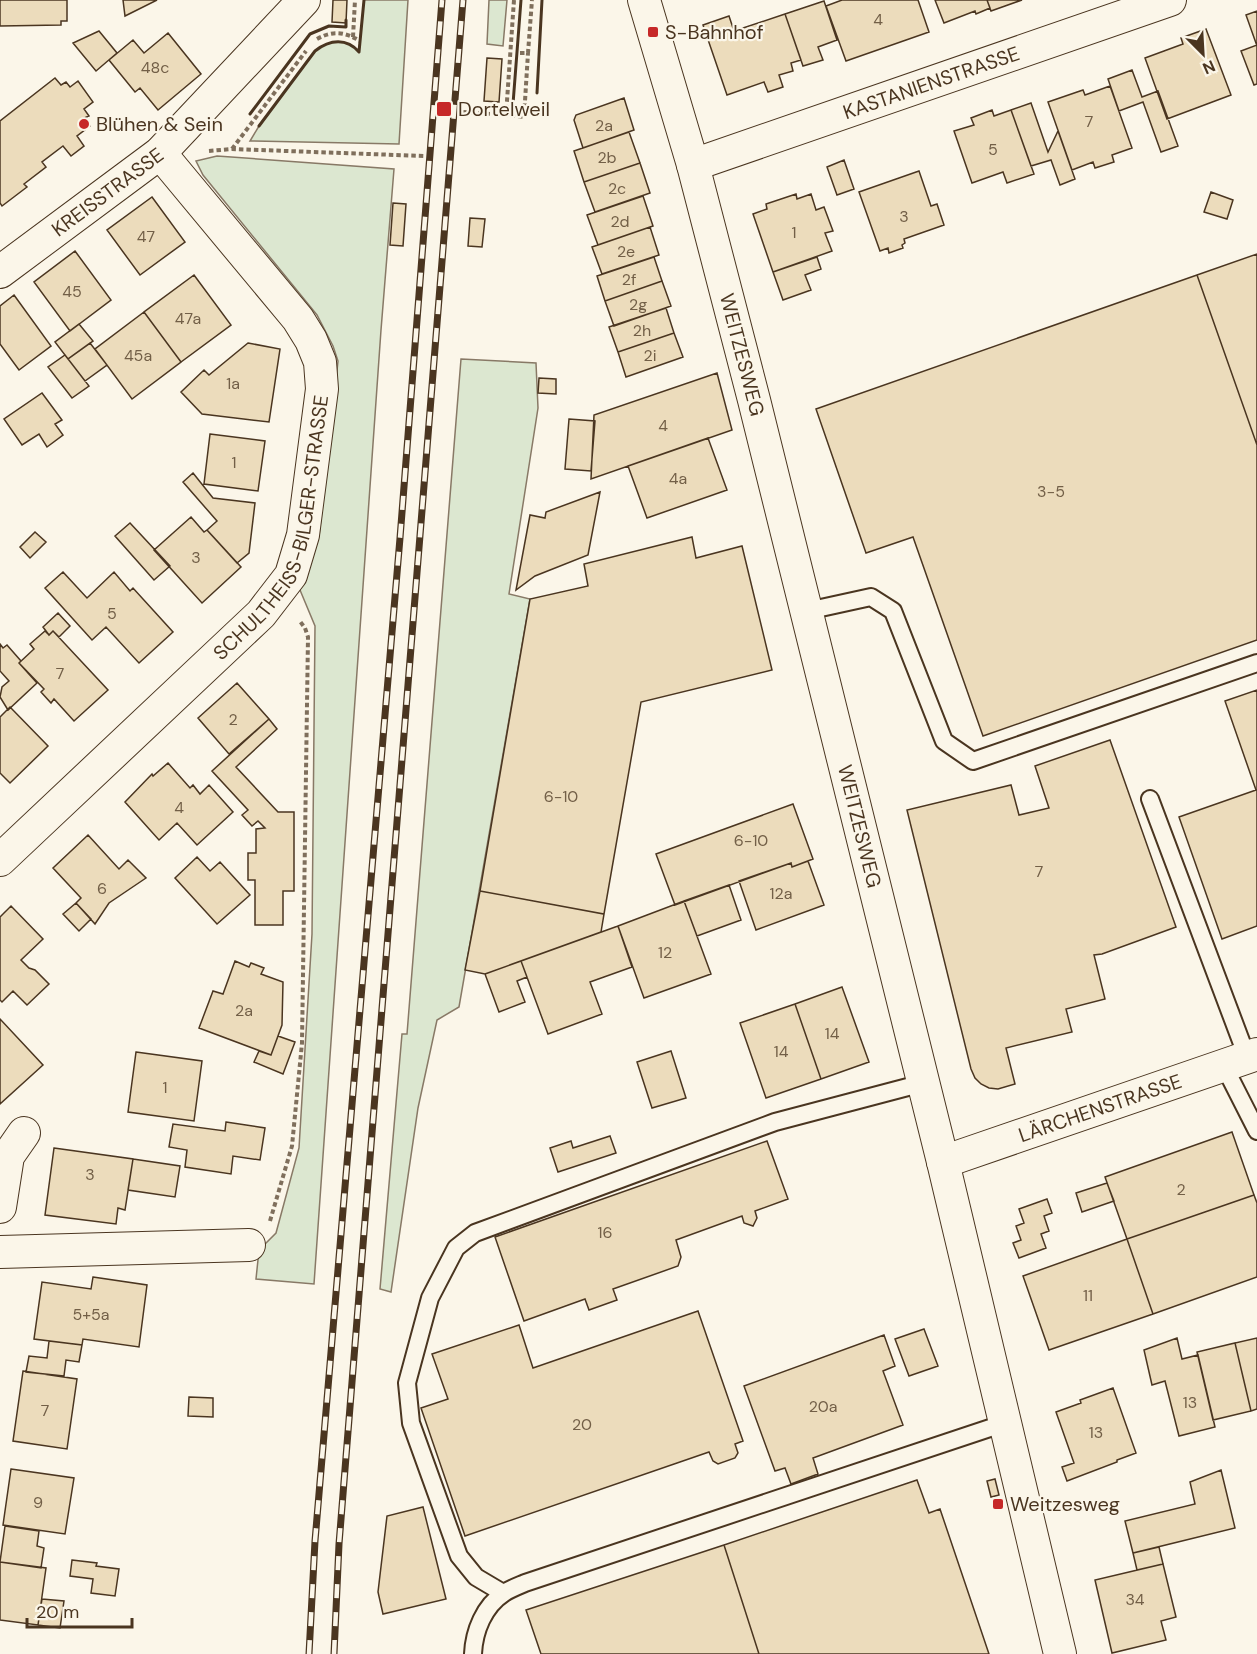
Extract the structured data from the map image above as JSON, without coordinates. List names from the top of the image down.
{
  "streets": {
    "street": [
      "KASTANIENSTRASSE",
      "KREISSTRASSE",
      "WEITZESWEG",
      "SCHULTHEISS-BILGER-STRASSE",
      "LÄRCHENSTRASSE"
    ]
  },
  "crossings": [
    ["KASTANIENSTRASSE", "WEITZESWEG"],
    ["KREISSTRASSE", "SCHULTHEISS-BILGER-STRASSE"],
    ["WEITZESWEG", "LÄRCHENSTRASSE"]
  ],
  "places": {
    "transit": ["S-Bahnhof", "Dortelweil", "Weitzesweg"],
    "other": ["Blühen & Sein"]
  },
  "house_numbers": [
    "4",
    "48c",
    "7",
    "2a",
    "5",
    "2b",
    "2c",
    "3",
    "2d",
    "1",
    "47",
    "2e",
    "2f",
    "45",
    "2g",
    "47a",
    "2h",
    "45a",
    "2i",
    "1a",
    "4",
    "1",
    "4a",
    "3-5",
    "3",
    "5",
    "7",
    "2",
    "6-10",
    "4",
    "6-10",
    "7",
    "6",
    "12a",
    "12",
    "2a",
    "14",
    "14",
    "1",
    "3",
    "2",
    "16",
    "11",
    "5+5a",
    "13",
    "20a",
    "7",
    "20",
    "13",
    "9",
    "34"
  ],
  "scale_bar": "20 m",
  "north": "bottom right"
}
